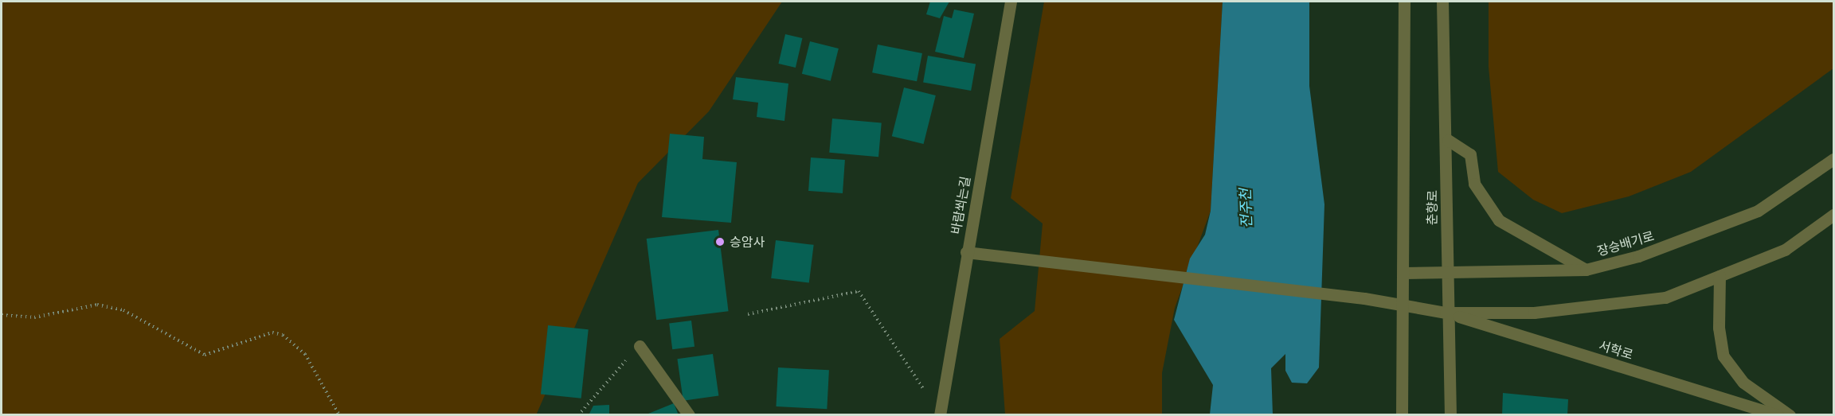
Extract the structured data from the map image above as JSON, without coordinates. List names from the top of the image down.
{
  "streets": {
    "street": [
      "바람쐬는길",
      "춘향로",
      "장승배기로",
      "서학로"
    ]
  },
  "crossings": [
    ["춘향로", "장승배기로"],
    ["춘향로", "서학로"]
  ],
  "water": ["전주천"],
  "places": ["승암사"]
}
